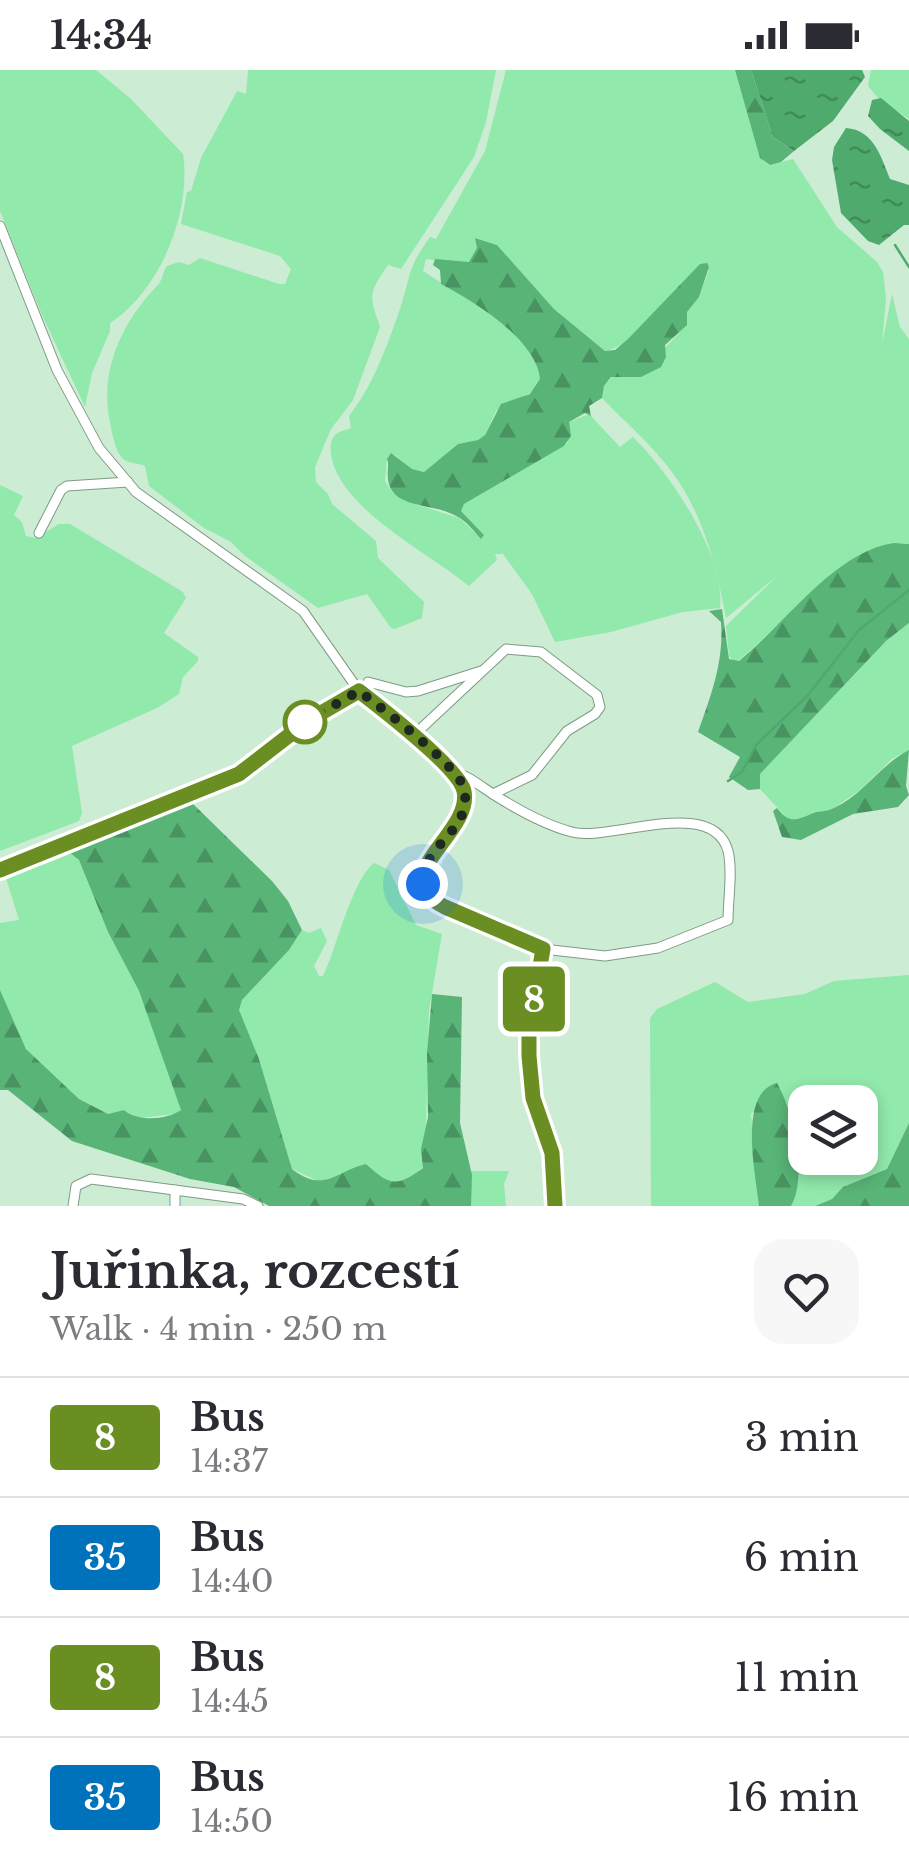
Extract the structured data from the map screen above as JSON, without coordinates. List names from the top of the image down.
{
  "lines": ["bus line 8"],
  "page": {
    "status": "14:34",
    "on_map": "8",
    "heading": ["Juřinka, rozcestí", "Walk · 4 min · 250 m"],
    "list": [
      {
        "mark": "8",
        "name": "Bus",
        "note": "14:37",
        "value": "3 min"
      },
      {
        "mark": "35",
        "name": "Bus",
        "note": "14:40",
        "value": "6 min"
      },
      {
        "mark": "8",
        "name": "Bus",
        "note": "14:45",
        "value": "11 min"
      },
      {
        "mark": "35",
        "name": "Bus",
        "note": "14:50",
        "value": "16 min"
      }
    ]
  }
}
